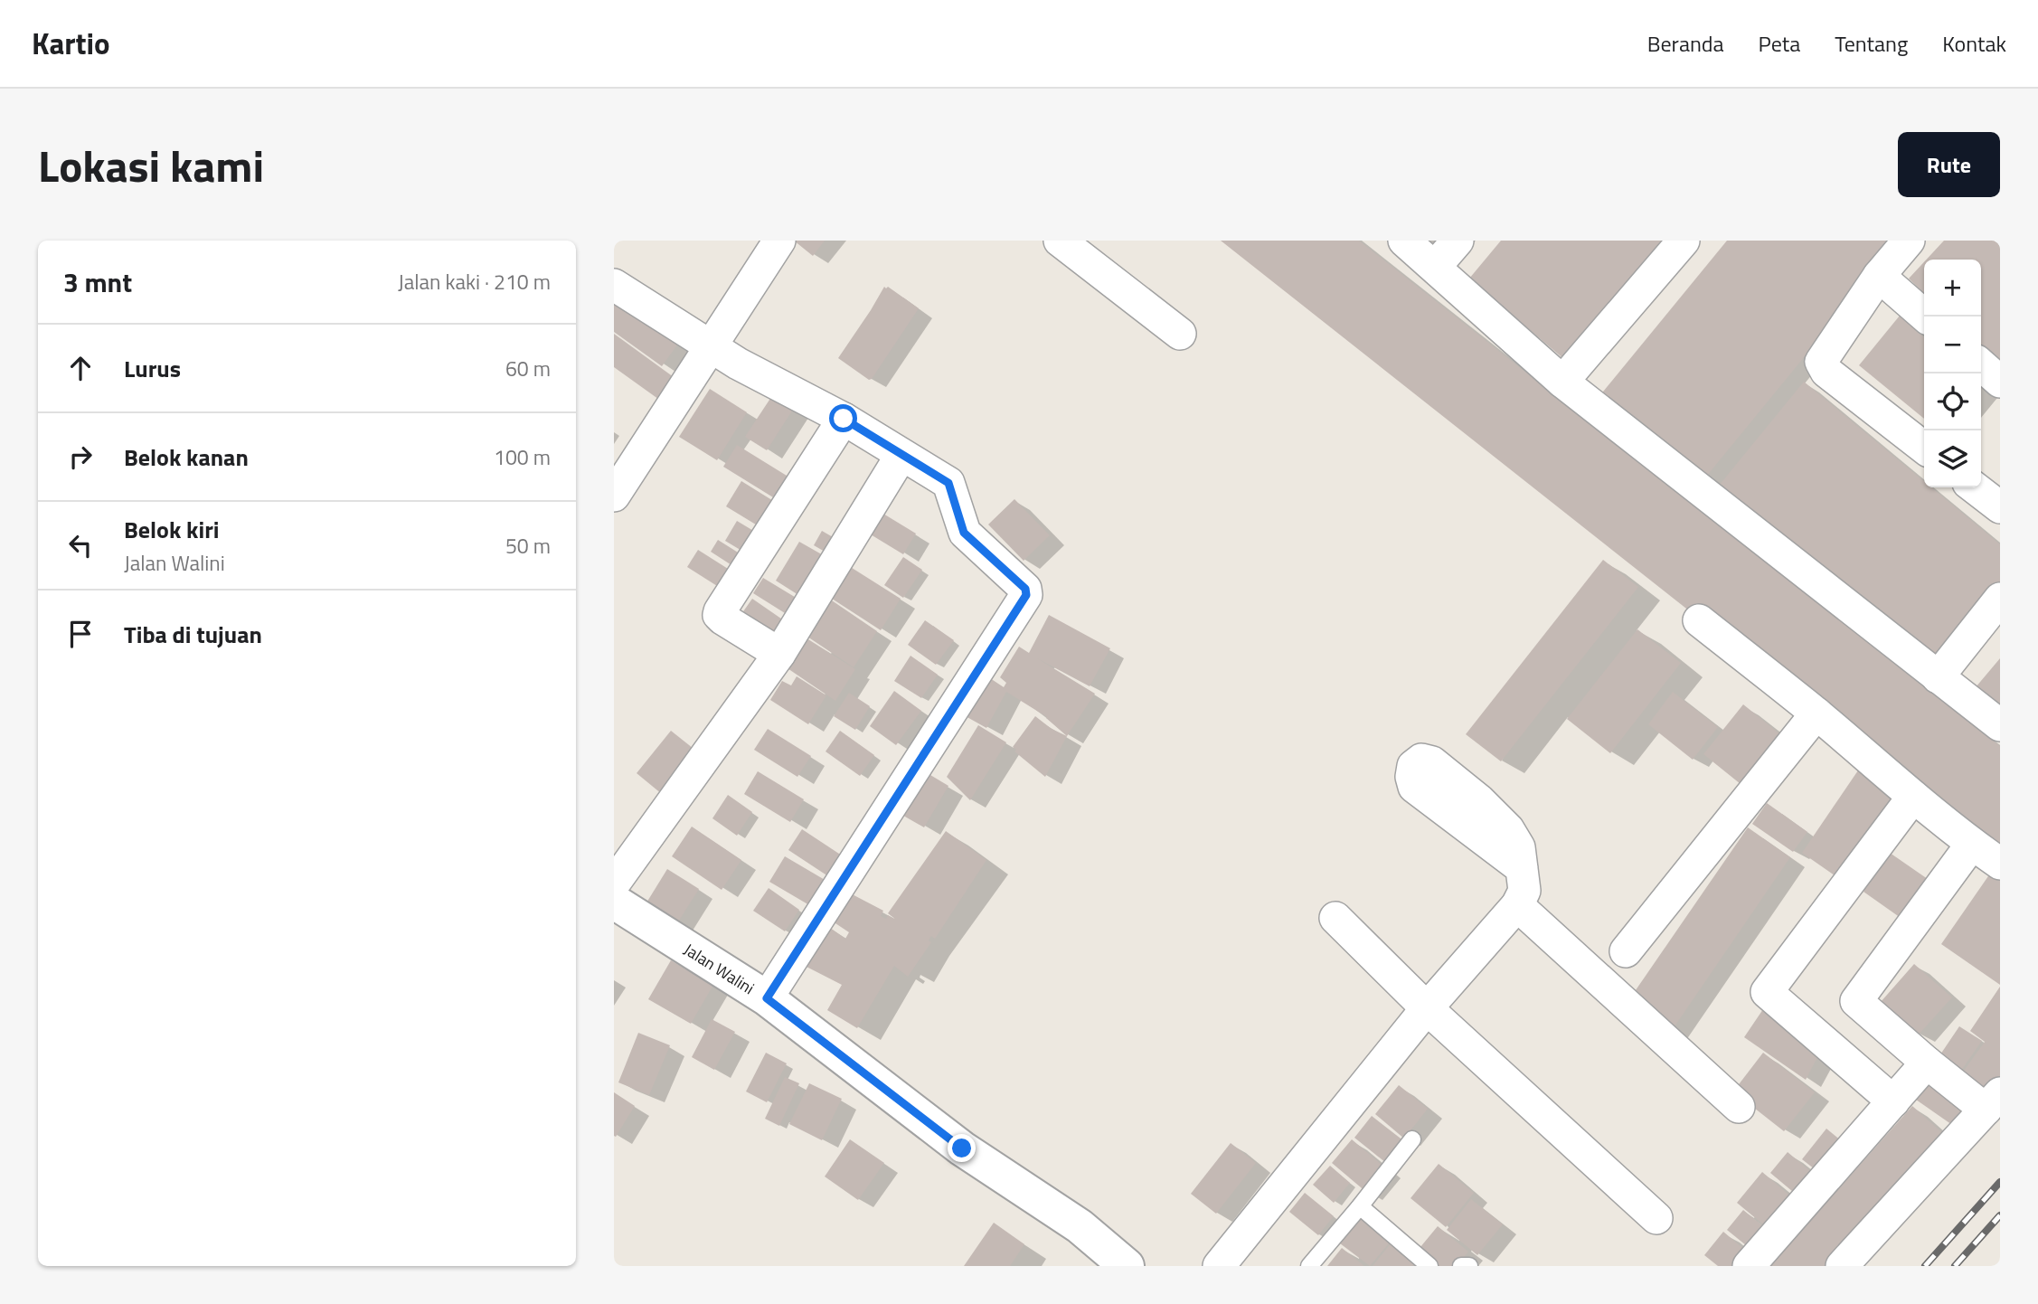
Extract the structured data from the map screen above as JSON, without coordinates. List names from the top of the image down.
{
  "streets": {
    "street": ["Jalan Walini"]
  },
  "page": {
    "header": "Kartio",
    "nav": [
      "Beranda",
      "Peta",
      "Tentang",
      "Kontak"
    ],
    "title": "Lokasi kami",
    "buttons": "Rute",
    "heading": ["3 mnt", "Jalan kaki · 210 m"],
    "map_buttons": ["+", "−"],
    "list": [
      ["Lurus", "60 m"],
      ["Belok kanan", "100 m"],
      ["Belok kiri", "Jalan Walini", "50 m"],
      "Tiba di tujuan"
    ]
  }
}
